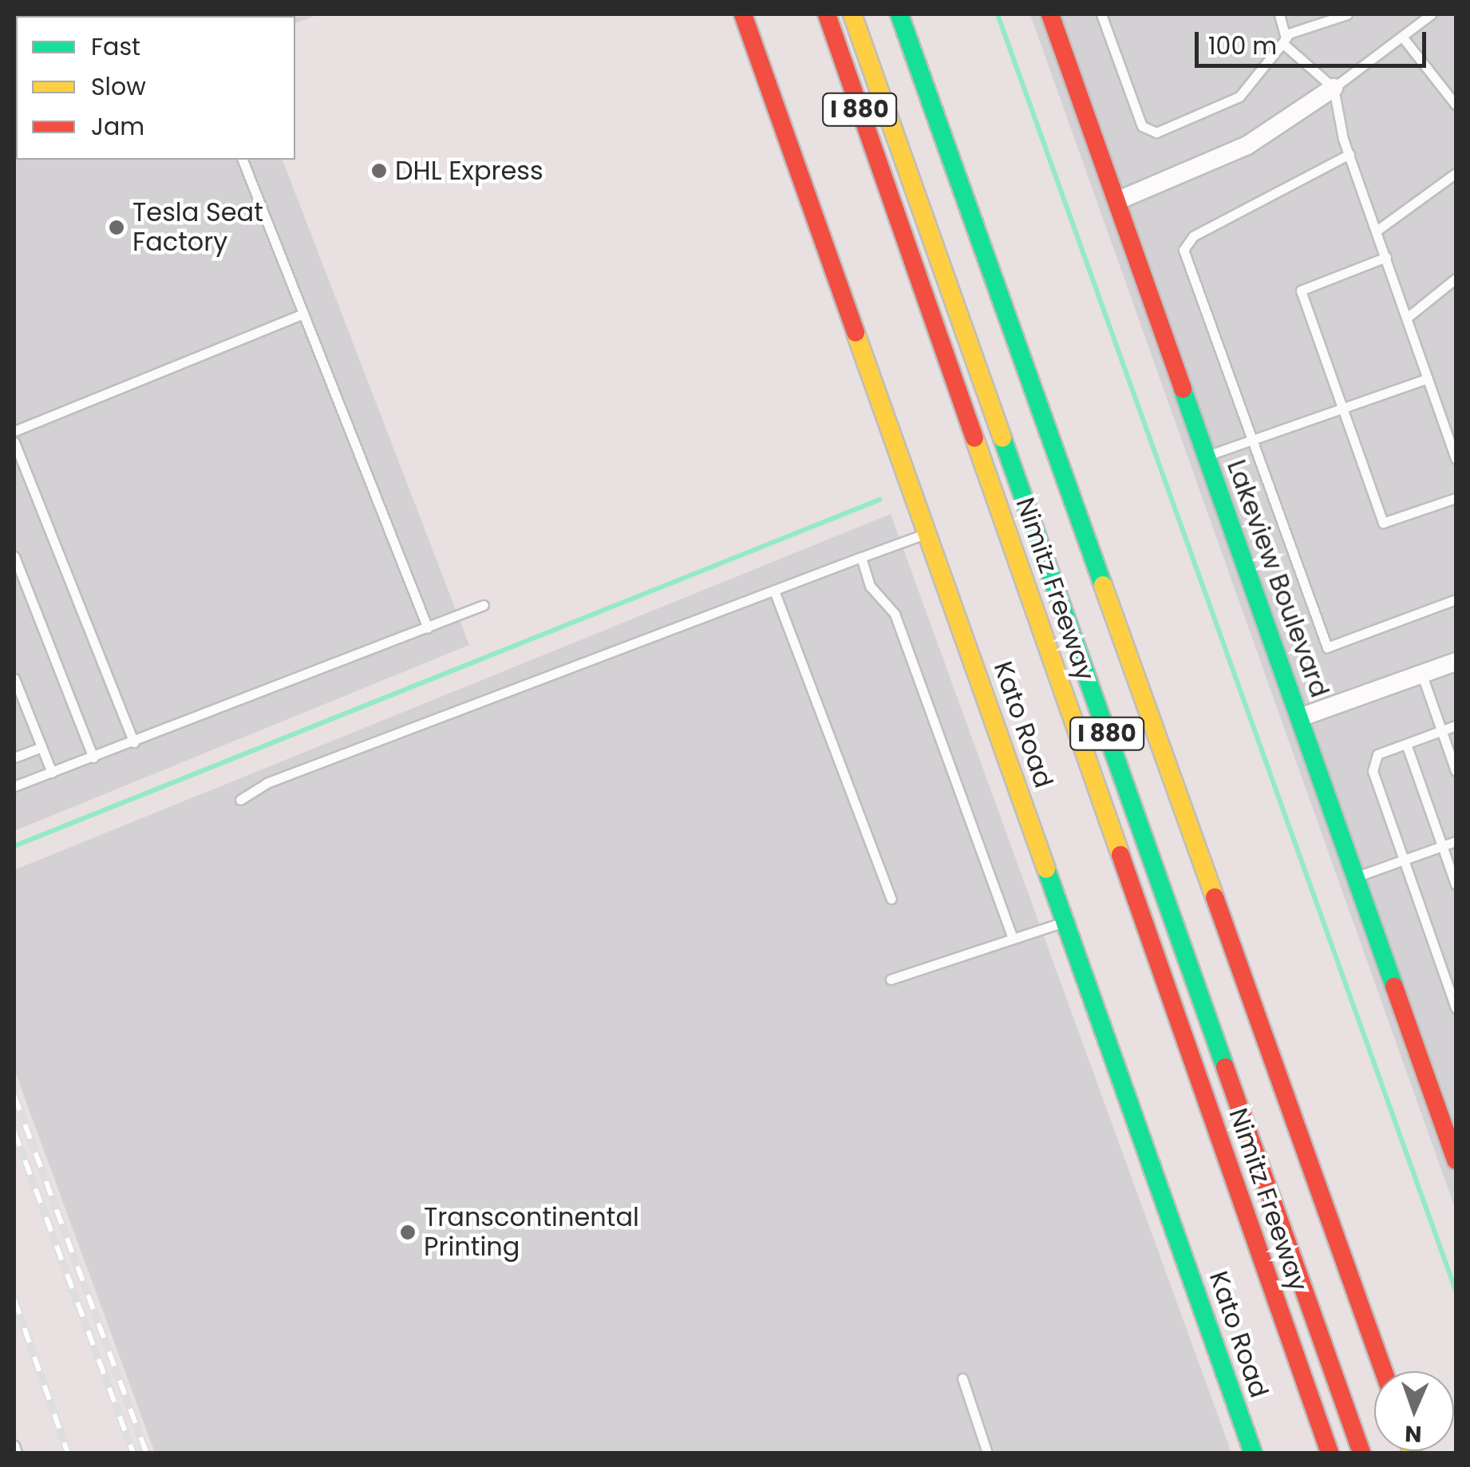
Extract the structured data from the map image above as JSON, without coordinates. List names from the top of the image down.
{
  "streets": {
    "main road": [
      "I 880",
      "Lakeview Boulevard",
      "Nimitz Freeway",
      "Kato Road"
    ]
  },
  "places": ["DHL Express", "Tesla Seat Factory", "Transcontinental Printing"],
  "legend": ["Fast", "Slow", "Jam"],
  "scale_bar": "100 m",
  "north": "bottom"
}
